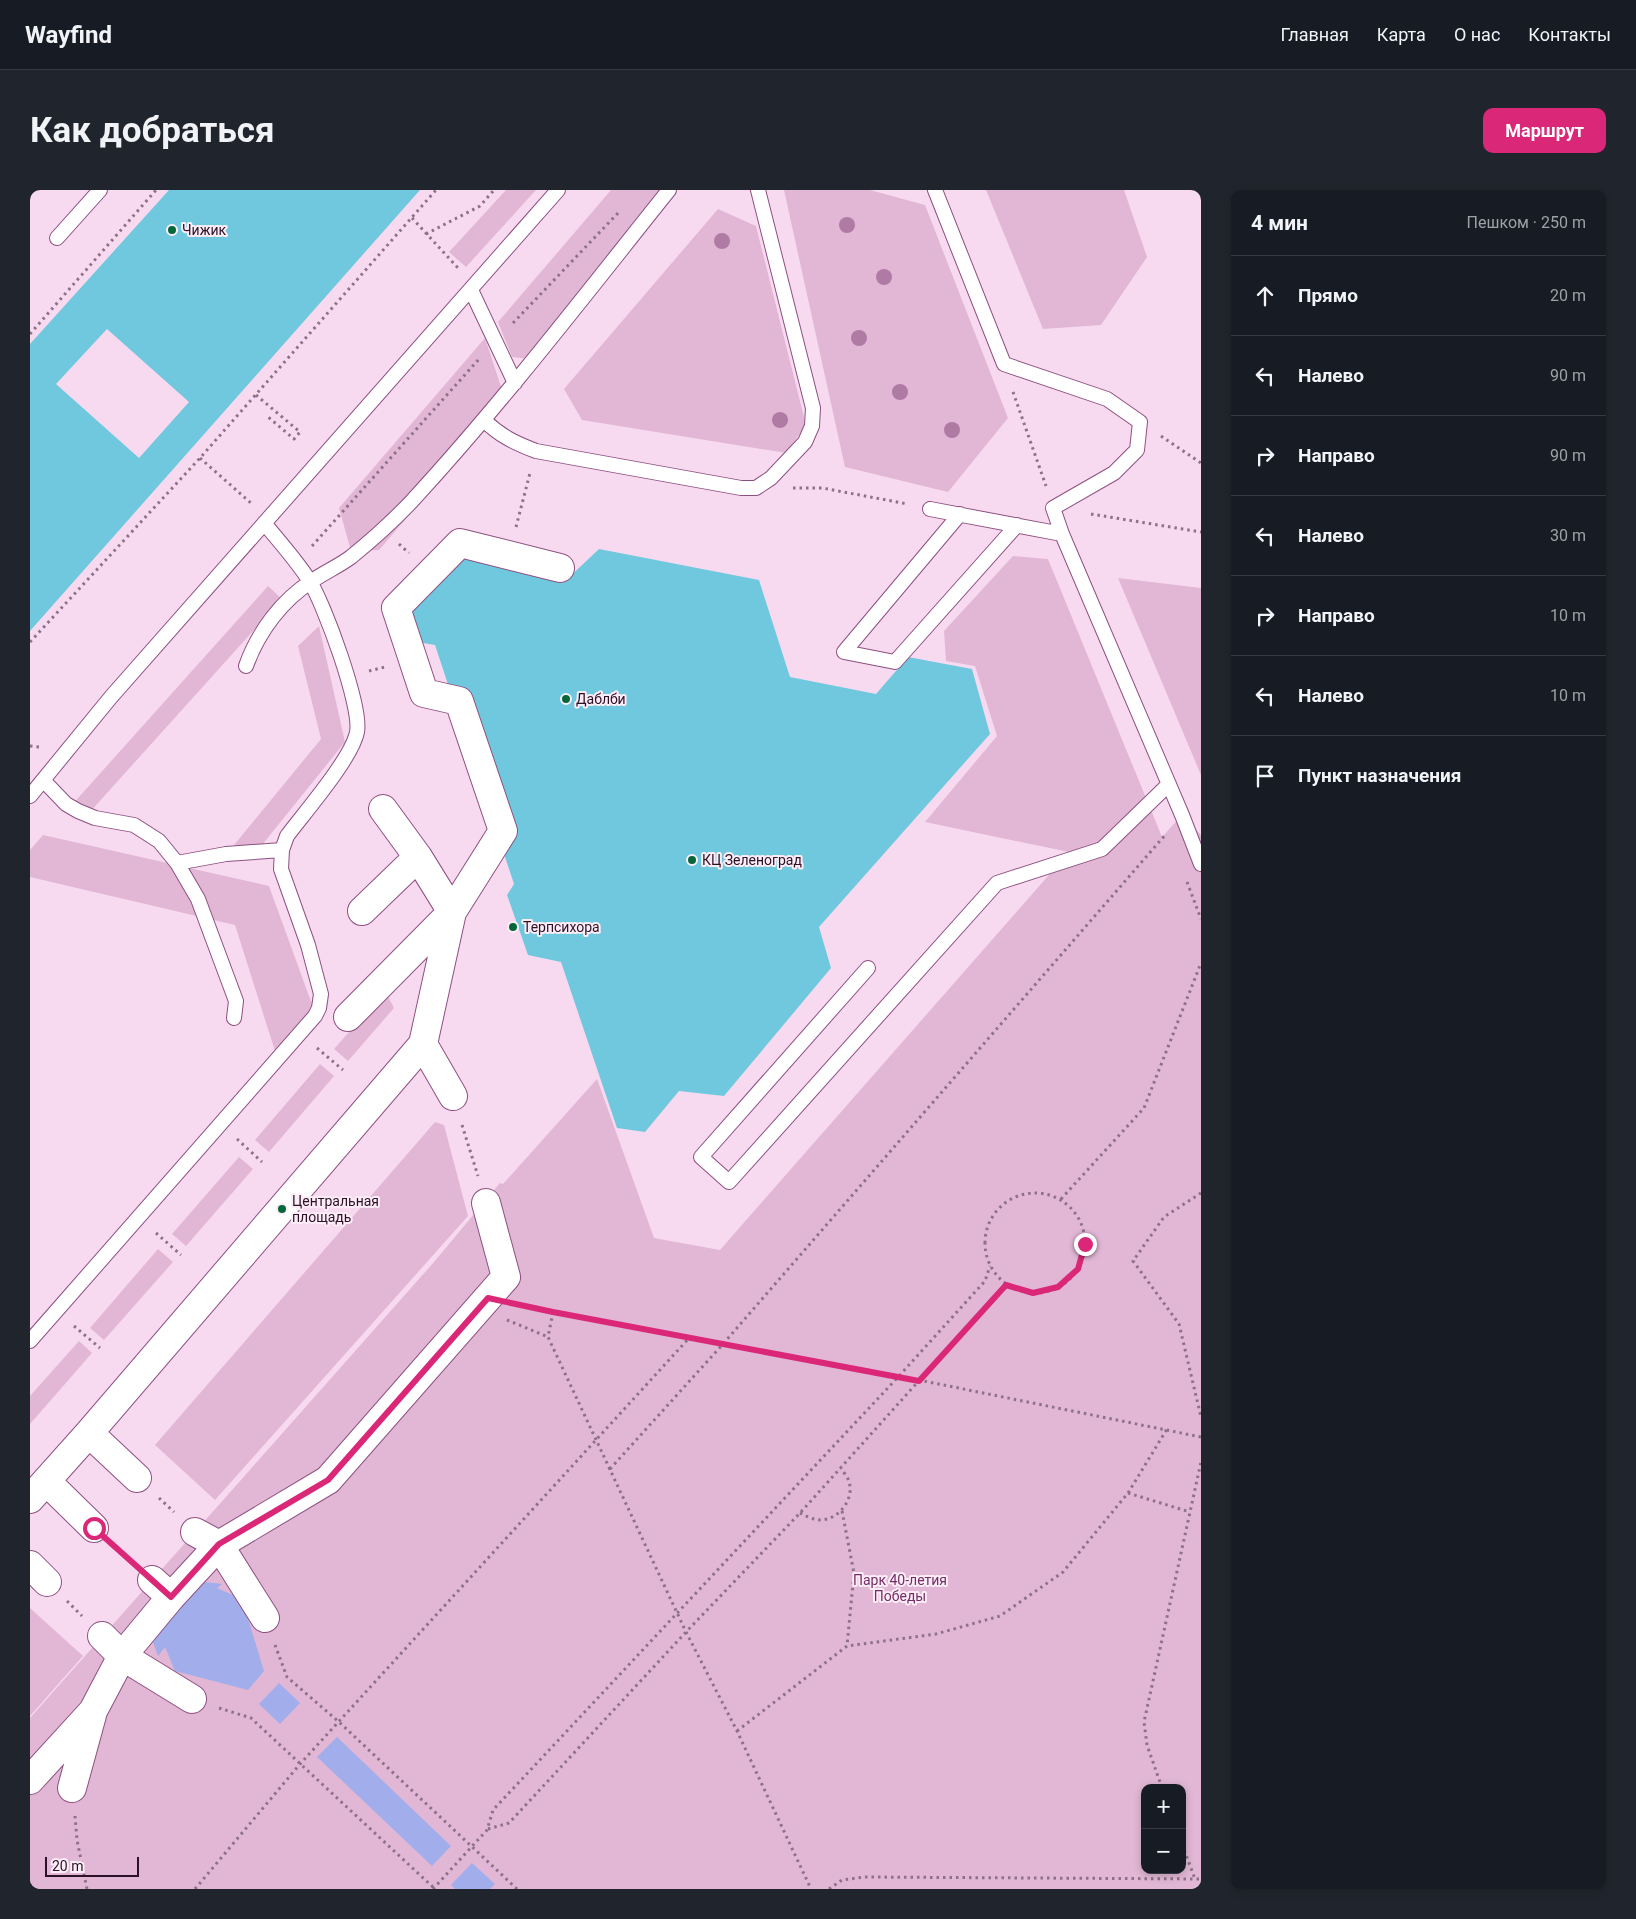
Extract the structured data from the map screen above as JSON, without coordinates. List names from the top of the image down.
{
  "parks": ["Парк 40-летия Победы"],
  "places": [
    "Чижик",
    "Даблби",
    "КЦ Зеленоград",
    "Терпсихора",
    "Центральная площадь"
  ],
  "scale_bar": "20 m",
  "page": {
    "header": "Wayfind",
    "nav": [
      "Главная",
      "Карта",
      "О нас",
      "Контакты"
    ],
    "buttons": "Маршрут",
    "title": "Как добраться",
    "heading": ["4 мин", "Пешком · 250 m"],
    "list": [
      ["Прямо", "20 m"],
      ["Налево", "90 m"],
      ["Направо", "90 m"],
      ["Налево", "30 m"],
      ["Направо", "10 m"],
      ["Налево", "10 m"],
      "Пункт назначения"
    ],
    "map_buttons": ["+", "−"],
    "scale": "20 m"
  }
}
